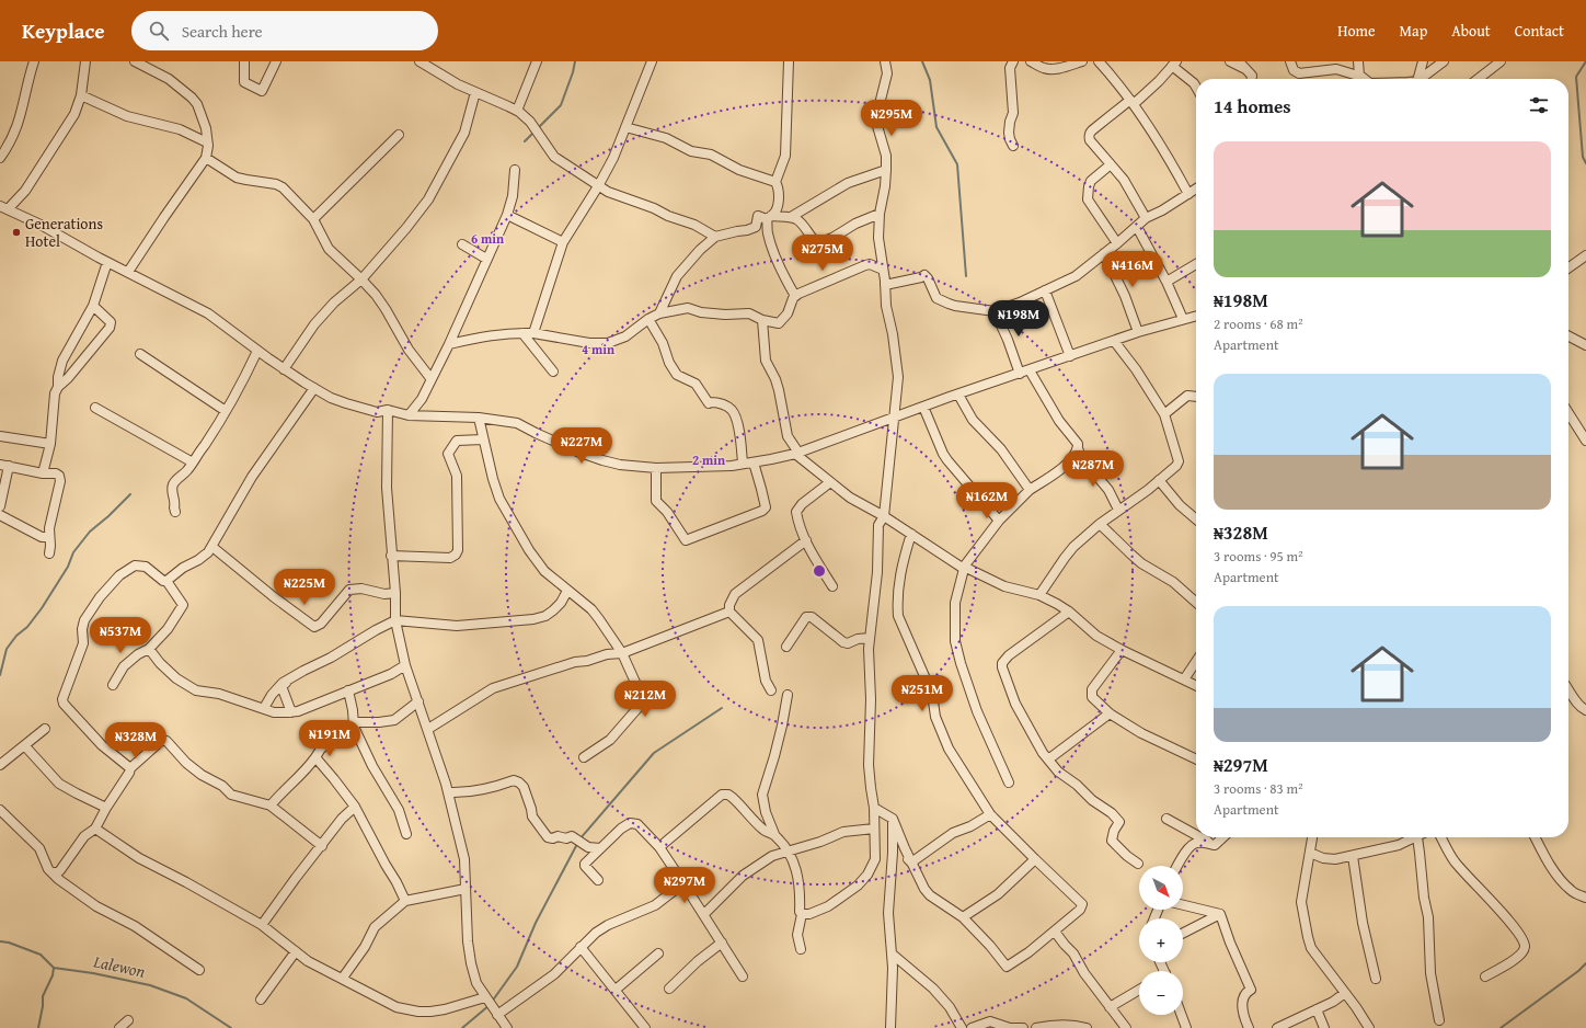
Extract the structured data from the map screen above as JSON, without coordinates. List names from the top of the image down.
{
  "water": ["Lalewon"],
  "places": ["Generations Hotel"],
  "north": "bottom right",
  "page": {
    "header": "Keyplace",
    "search": "Search here",
    "nav": [
      "Home",
      "Map",
      "About",
      "Contact"
    ],
    "heading": "14 homes",
    "price": [
      "₦295M",
      "₦275M",
      "₦416M",
      "₦198M",
      "₦227M",
      "₦287M",
      "₦162M",
      "₦225M",
      "₦537M",
      "₦251M",
      "₦212M",
      "₦191M",
      "₦328M",
      "₦297M"
    ],
    "list": [
      {
        "name": "₦198M",
        "note": "2 rooms · 68 m² · Apartment"
      },
      {
        "name": "₦328M",
        "note": "3 rooms · 95 m² · Apartment"
      },
      {
        "name": "₦297M",
        "note": "3 rooms · 83 m² · Apartment"
      }
    ],
    "map_buttons": ["+", "−"]
  },
  "rings": ["6 min", "4 min", "2 min"]
}
